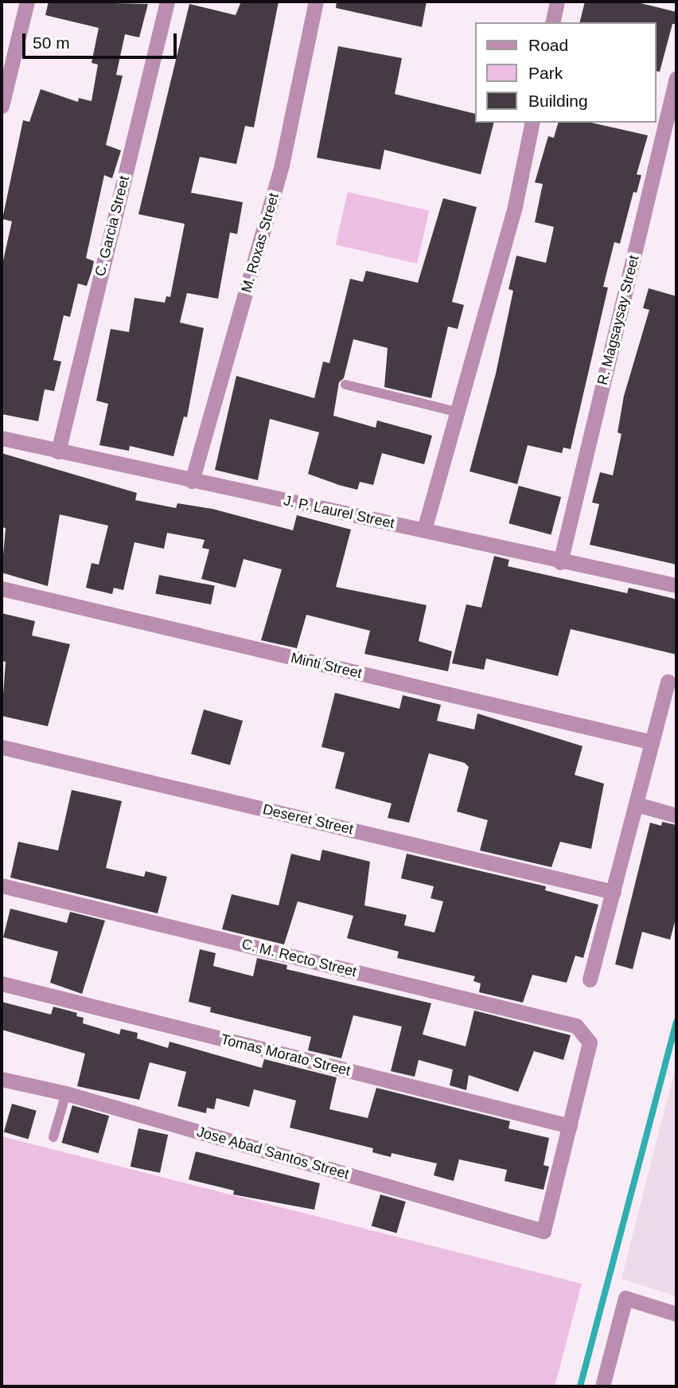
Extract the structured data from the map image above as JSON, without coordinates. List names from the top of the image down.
{
  "streets": {
    "street": [
      "C. Garcia Street",
      "M. Roxas Street",
      "R. Magsaysay Street",
      "J. P. Laurel Street",
      "Minti Street",
      "Deseret Street",
      "C. M. Recto Street",
      "Tomas Morato Street",
      "Jose Abad Santos Street"
    ]
  },
  "crossings": [
    ["C. Garcia Street", "J. P. Laurel Street"],
    ["M. Roxas Street", "J. P. Laurel Street"],
    ["R. Magsaysay Street", "J. P. Laurel Street"],
    ["C. M. Recto Street", "Tomas Morato Street"],
    ["C. M. Recto Street", "Jose Abad Santos Street"],
    ["Tomas Morato Street", "Jose Abad Santos Street"]
  ],
  "legend": ["Road", "Park", "Building"],
  "scale_bar": "50 m"
}
